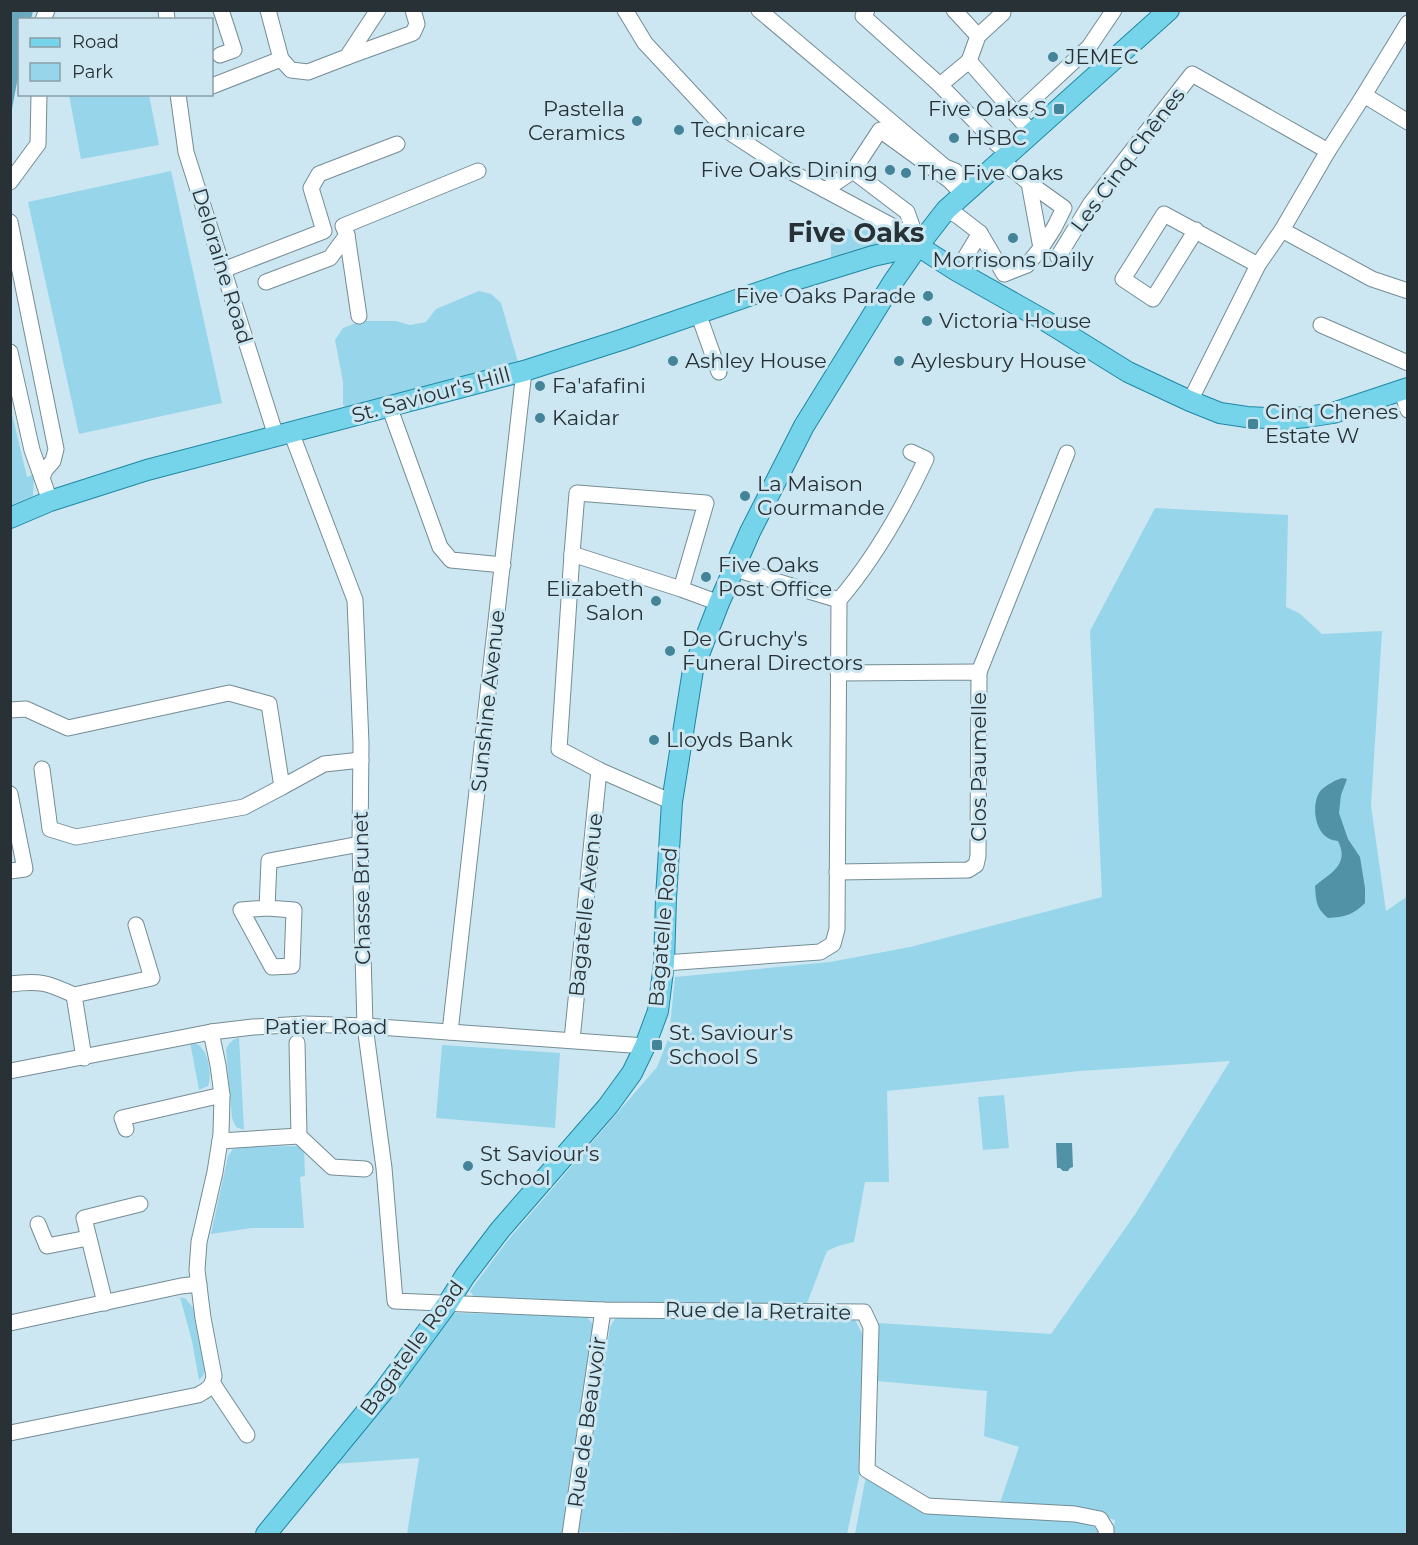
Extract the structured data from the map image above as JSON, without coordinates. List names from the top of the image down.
{
  "streets": {
    "main road": ["St. Saviour's Hill", "Bagatelle Road"],
    "street": [
      "Les Cinq Chênes",
      "Deloraine Road",
      "Sunshine Avenue",
      "Clos Paumelle",
      "Chasse Brunet",
      "Bagatelle Avenue",
      "Patier Road",
      "Rue de la Retraite",
      "Rue de Beauvoir"
    ]
  },
  "crossings": [
    ["Deloraine Road", "St. Saviour's Hill"],
    ["Deloraine Road", "Chasse Brunet"],
    ["St. Saviour's Hill", "Sunshine Avenue"],
    ["St. Saviour's Hill", "Chasse Brunet"],
    ["St. Saviour's Hill", "Bagatelle Road"],
    ["Sunshine Avenue", "Patier Road"],
    ["Chasse Brunet", "Bagatelle Road"],
    ["Chasse Brunet", "Patier Road"],
    ["Chasse Brunet", "Rue de la Retraite"],
    ["Bagatelle Avenue", "Patier Road"],
    ["Bagatelle Road", "Patier Road"],
    ["Bagatelle Road", "Rue de la Retraite"],
    ["Rue de la Retraite", "Rue de Beauvoir"]
  ],
  "districts": ["Five Oaks"],
  "places": {
    "other": [
      "JEMEC",
      "Pastella Ceramics",
      "Technicare",
      "HSBC",
      "Five Oaks Dining",
      "The Five Oaks",
      "Morrisons Daily",
      "Five Oaks Parade",
      "Victoria House",
      "Ashley House",
      "Aylesbury House",
      "Fa'afafini",
      "Kaidar",
      "La Maison Gourmande",
      "Five Oaks Post Office",
      "Elizabeth Salon",
      "De Gruchy's Funeral Directors",
      "Lloyds Bank",
      "St Saviour's School"
    ],
    "transit": ["Five Oaks S", "Cinq Chenes Estate W", "St. Saviour's School S"]
  },
  "legend": ["Road", "Park"]
}
